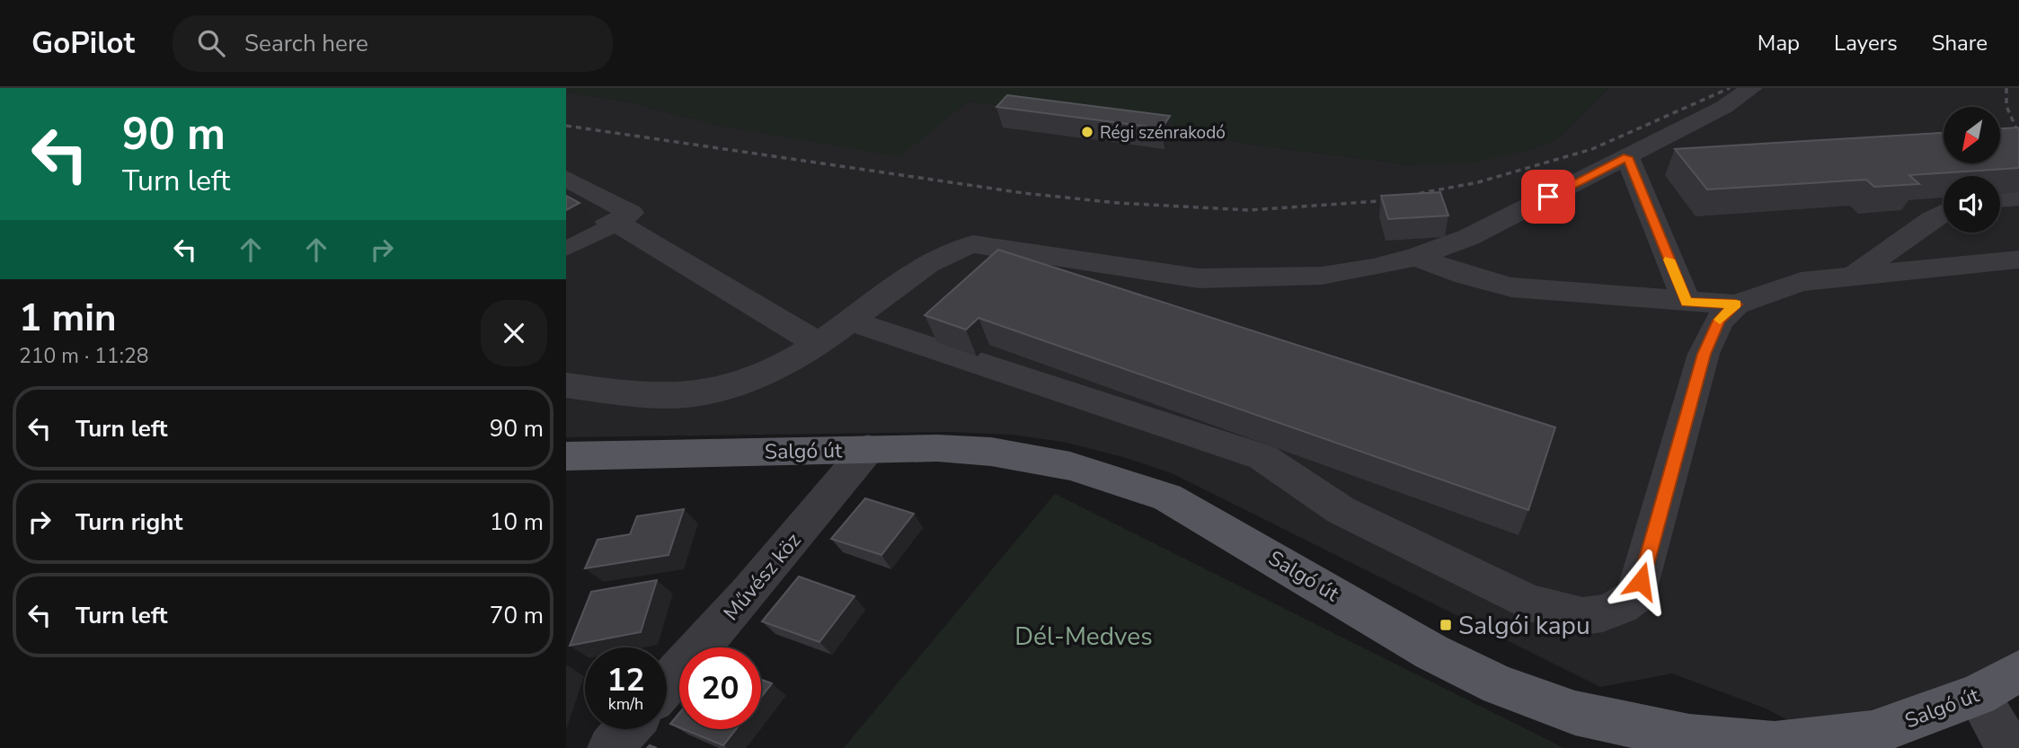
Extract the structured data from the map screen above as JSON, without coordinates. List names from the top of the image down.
{
  "streets": {
    "main road": ["Salgó út"],
    "street": ["Művész köz"]
  },
  "crossings": [
    ["Salgó út", "Művész köz"]
  ],
  "parks": ["Dél-Medves"],
  "places": {
    "other": ["Régi szénrakodó"],
    "transit": ["Salgói kapu"]
  },
  "north": "bottom left",
  "page": {
    "header": "GoPilot",
    "search": "Search here",
    "nav": ["Map", "Layers", "Share"],
    "turn": ["90 m", "Turn left"],
    "heading": ["1 min", "210 m · 11:28"],
    "list": [
      {
        "name": "Turn left",
        "value": "90 m"
      },
      {
        "name": "Turn right",
        "value": "10 m"
      },
      {
        "name": "Turn left",
        "value": "70 m"
      }
    ],
    "speed": "12 km/h",
    "limit": "20"
  }
}
